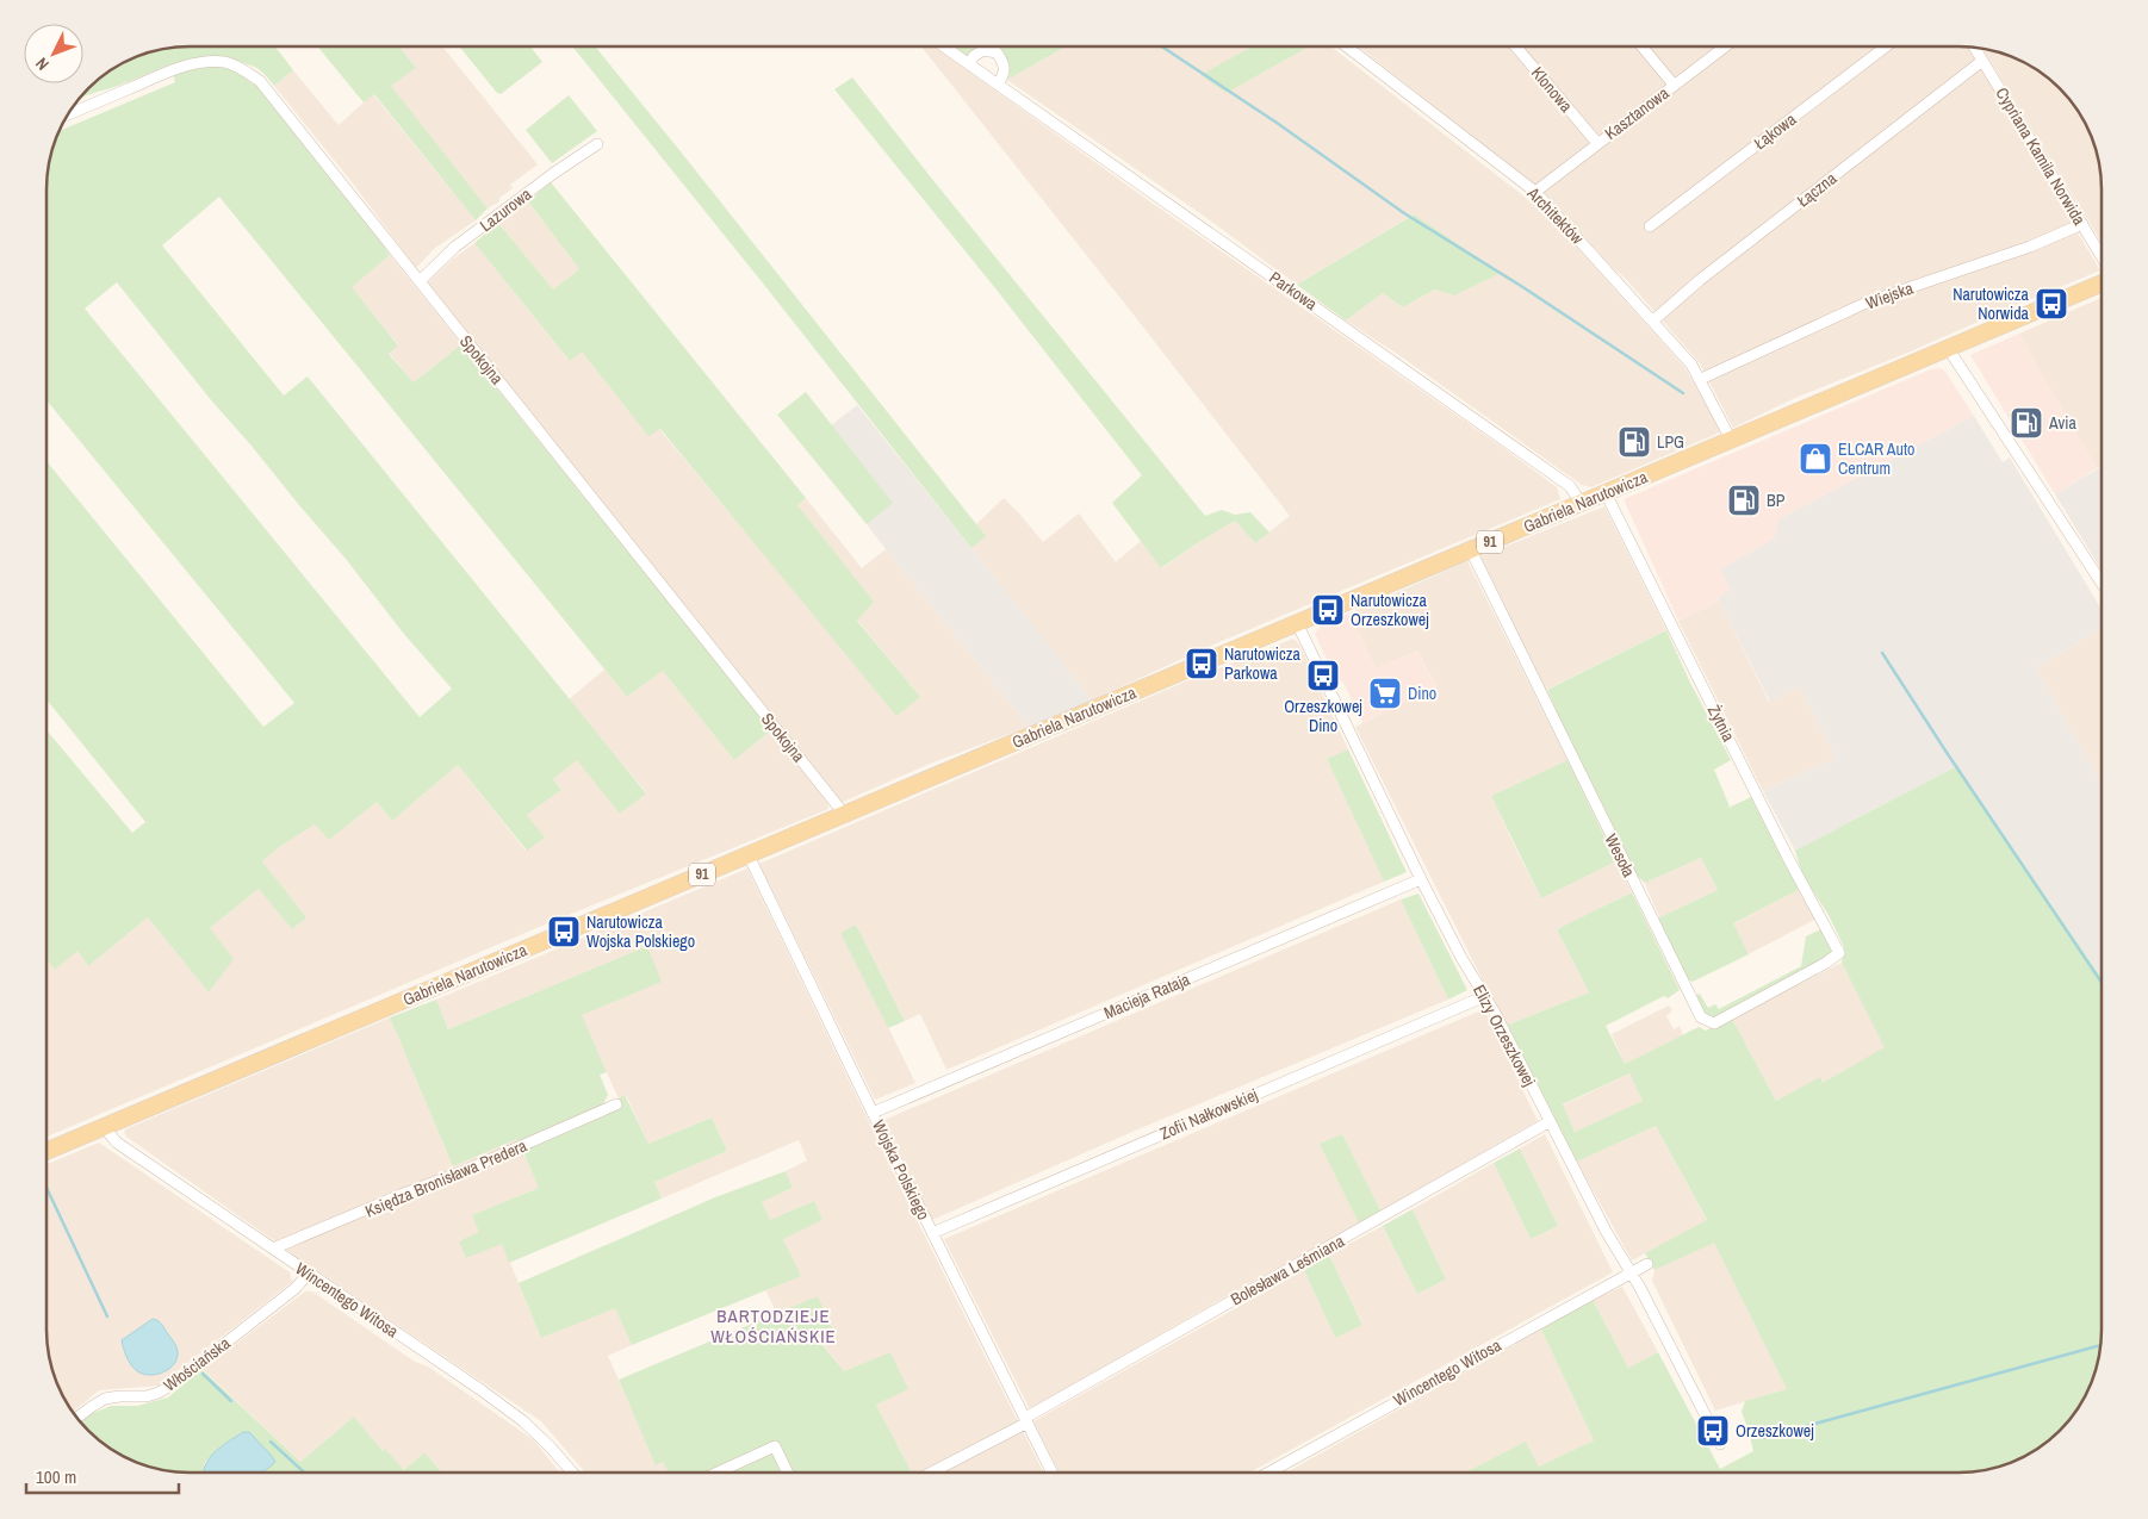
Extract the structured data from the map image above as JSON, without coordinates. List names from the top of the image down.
{
  "streets": {
    "main road": ["Gabriela Narutowicza", "91"],
    "street": [
      "Klonowa",
      "Kasztanowa",
      "Łąkowa",
      "Cypriana Kamila Norwida",
      "Łączna",
      "Lazurowa",
      "Architektów",
      "Parkowa",
      "Wiejska",
      "Spokojna",
      "Żytnia",
      "Wesoła",
      "Macieja Rataja",
      "Elizy Orzeszkowej",
      "Zofii Nałkowskiej",
      "Wojska Polskiego",
      "Księdza Bronisława Predera",
      "Bolesława Leśmiana",
      "Wincentego Witosa",
      "Włościańska"
    ]
  },
  "crossings": [
    ["Klonowa", "Kasztanowa"],
    ["Kasztanowa", "Architektów"],
    ["Cypriana Kamila Norwida", "Łączna"],
    ["Cypriana Kamila Norwida", "Wiejska"],
    ["Łączna", "Architektów"],
    ["Lazurowa", "Spokojna"],
    ["Architektów", "Wiejska"],
    ["Architektów", "Gabriela Narutowicza"],
    ["Parkowa", "Gabriela Narutowicza"],
    ["Spokojna", "Gabriela Narutowicza"],
    ["Gabriela Narutowicza", "Żytnia"],
    ["Gabriela Narutowicza", "Wesoła"],
    ["Gabriela Narutowicza", "Elizy Orzeszkowej"],
    ["Gabriela Narutowicza", "Wojska Polskiego"],
    ["Gabriela Narutowicza", "Wincentego Witosa"],
    ["Żytnia", "Wesoła"],
    ["Macieja Rataja", "Elizy Orzeszkowej"],
    ["Macieja Rataja", "Wojska Polskiego"],
    ["Elizy Orzeszkowej", "Zofii Nałkowskiej"],
    ["Elizy Orzeszkowej", "Bolesława Leśmiana"],
    ["Elizy Orzeszkowej", "Wincentego Witosa"],
    ["Zofii Nałkowskiej", "Wojska Polskiego"],
    ["Wojska Polskiego", "Bolesława Leśmiana"],
    ["Księdza Bronisława Predera", "Wincentego Witosa"],
    ["Wincentego Witosa", "Włościańska"]
  ],
  "districts": ["BARTODZIEJE WŁOŚCIAŃSKIE"],
  "places": {
    "bus stop": [
      "Narutowicza Norwida",
      "Narutowicza Orzeszkowej",
      "Narutowicza Parkowa",
      "Orzeszkowej Dino",
      "Narutowicza Wojska Polskiego",
      "Orzeszkowej"
    ],
    "fuel station": ["Avia", "LPG", "BP"],
    "shop": ["ELCAR Auto Centrum"],
    "supermarket": ["Dino"]
  },
  "scale_bar": "100 m",
  "north": "bottom left"
}
